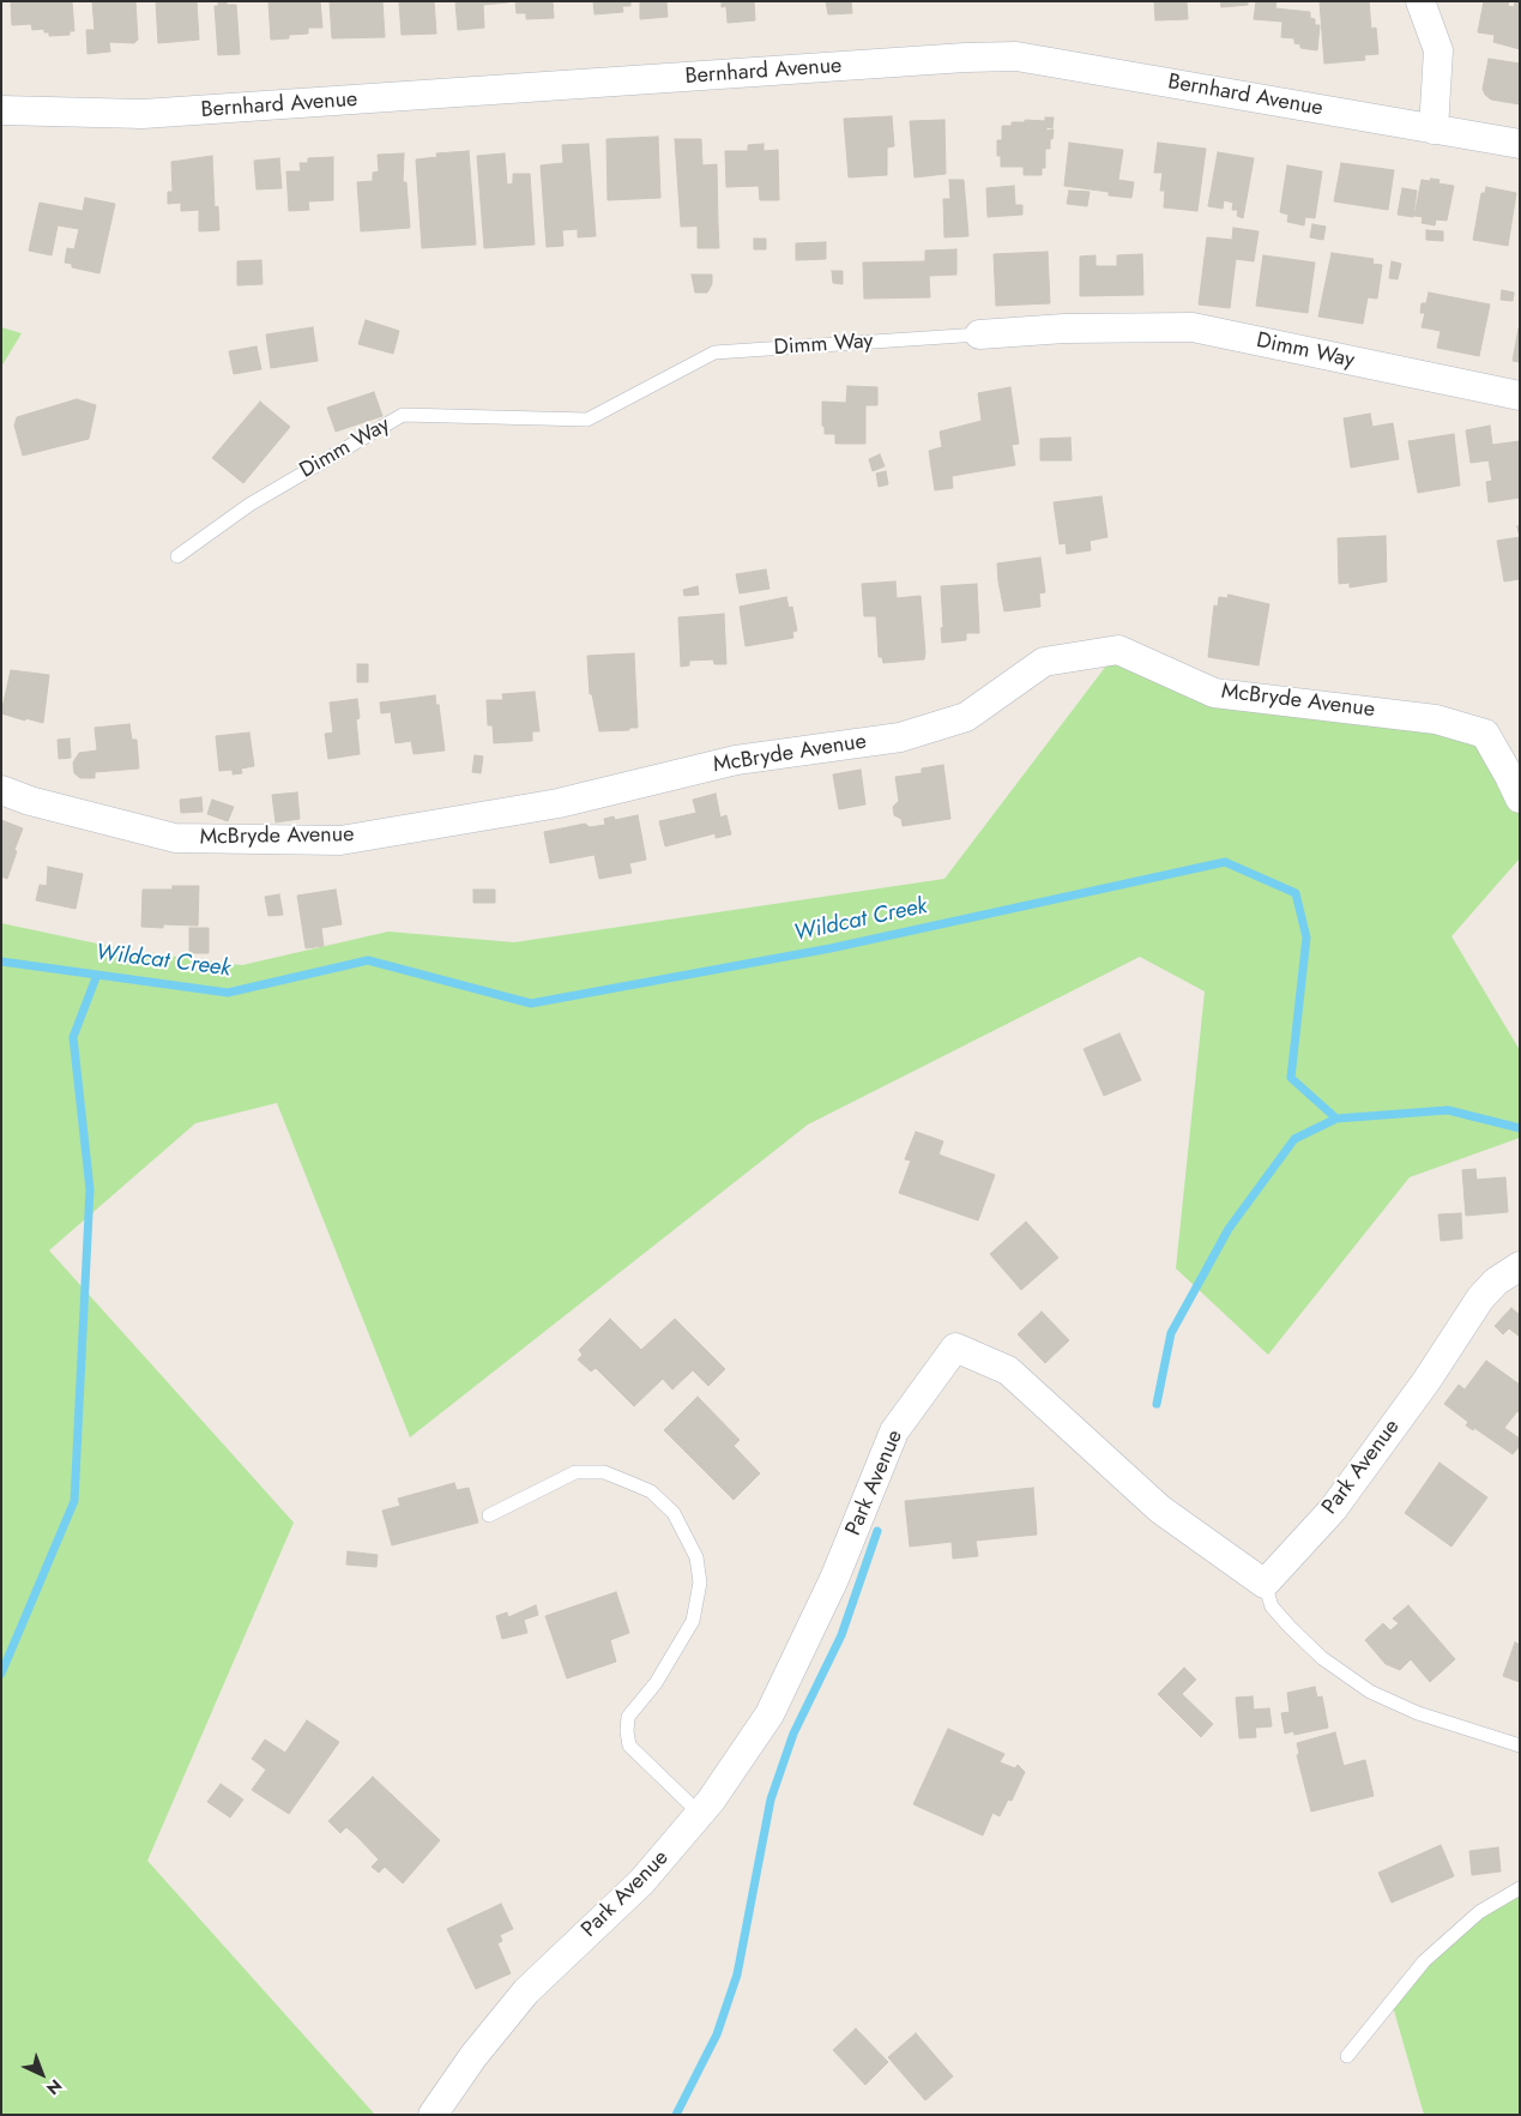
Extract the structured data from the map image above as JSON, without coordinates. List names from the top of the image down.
{
  "streets": {
    "street": [
      "Bernhard Avenue",
      "Dimm Way",
      "McBryde Avenue",
      "Park Avenue"
    ]
  },
  "water": ["Wildcat Creek"],
  "north": "bottom right"
}
